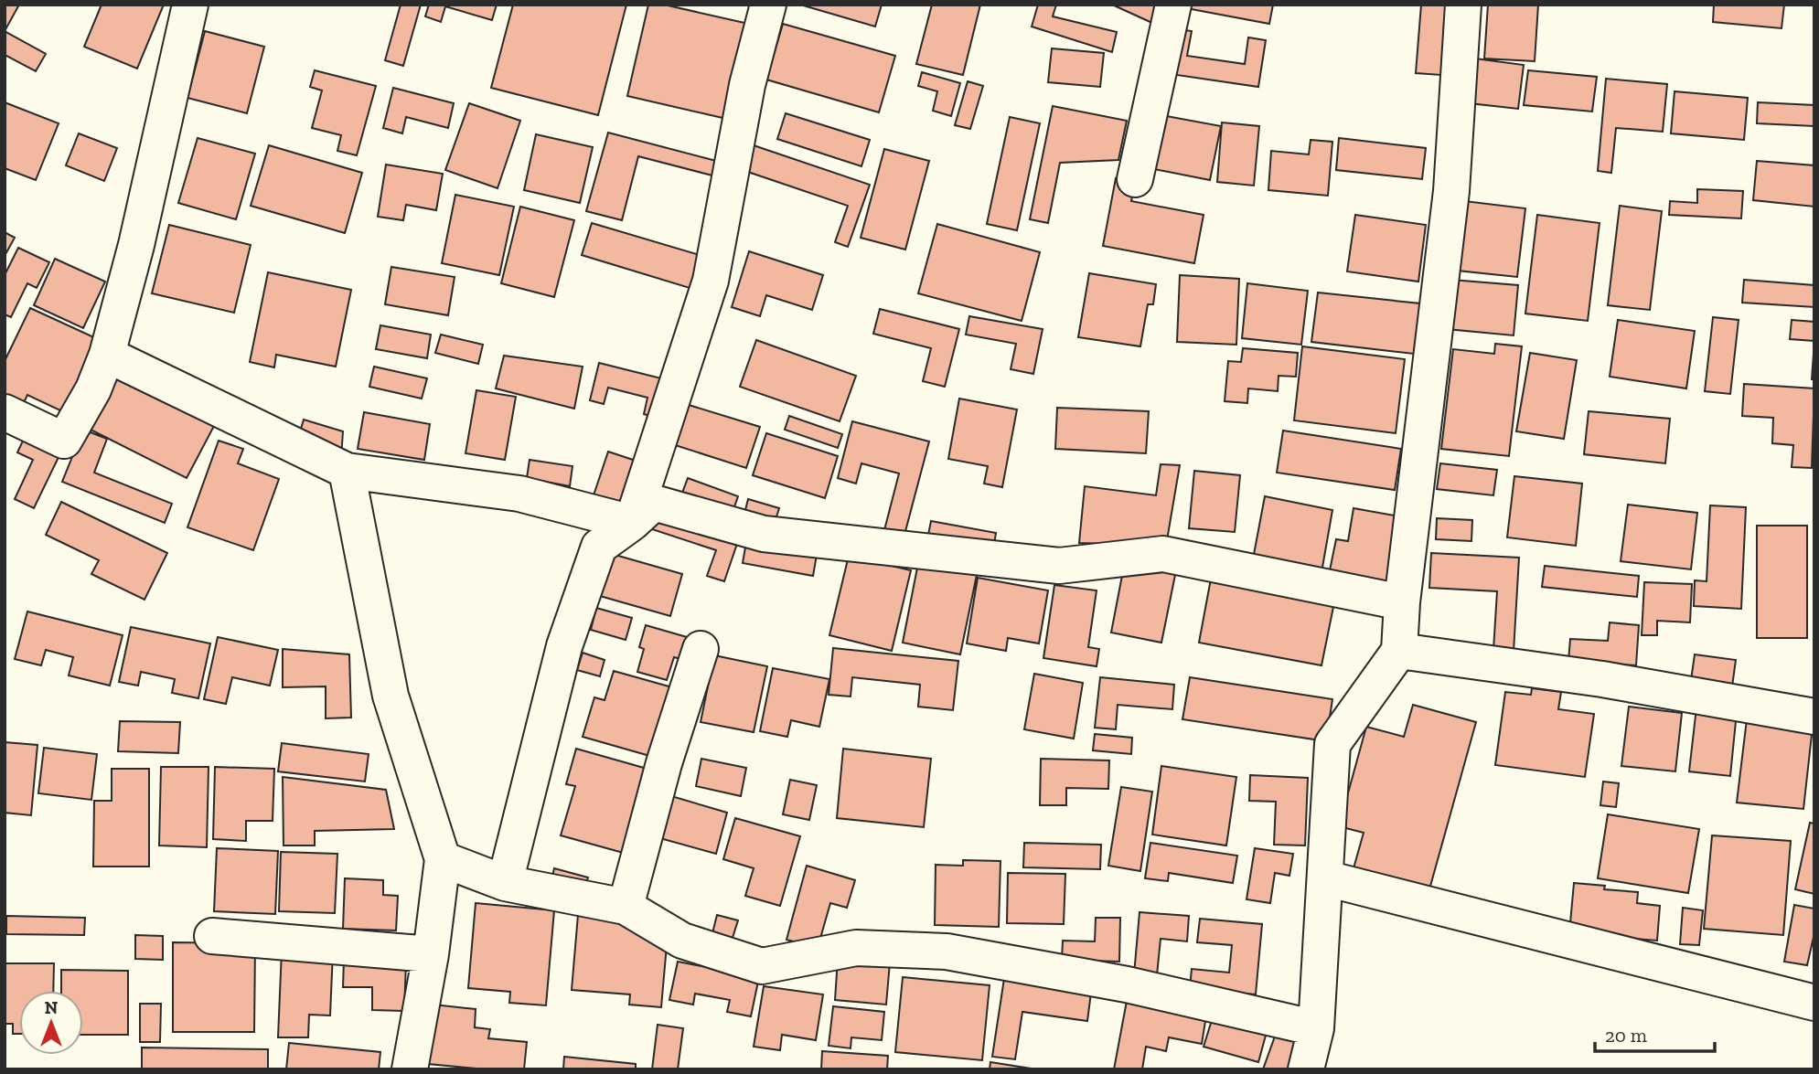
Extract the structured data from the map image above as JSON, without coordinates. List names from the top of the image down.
{
  "scale_bar": "20 m",
  "north": "top"
}
